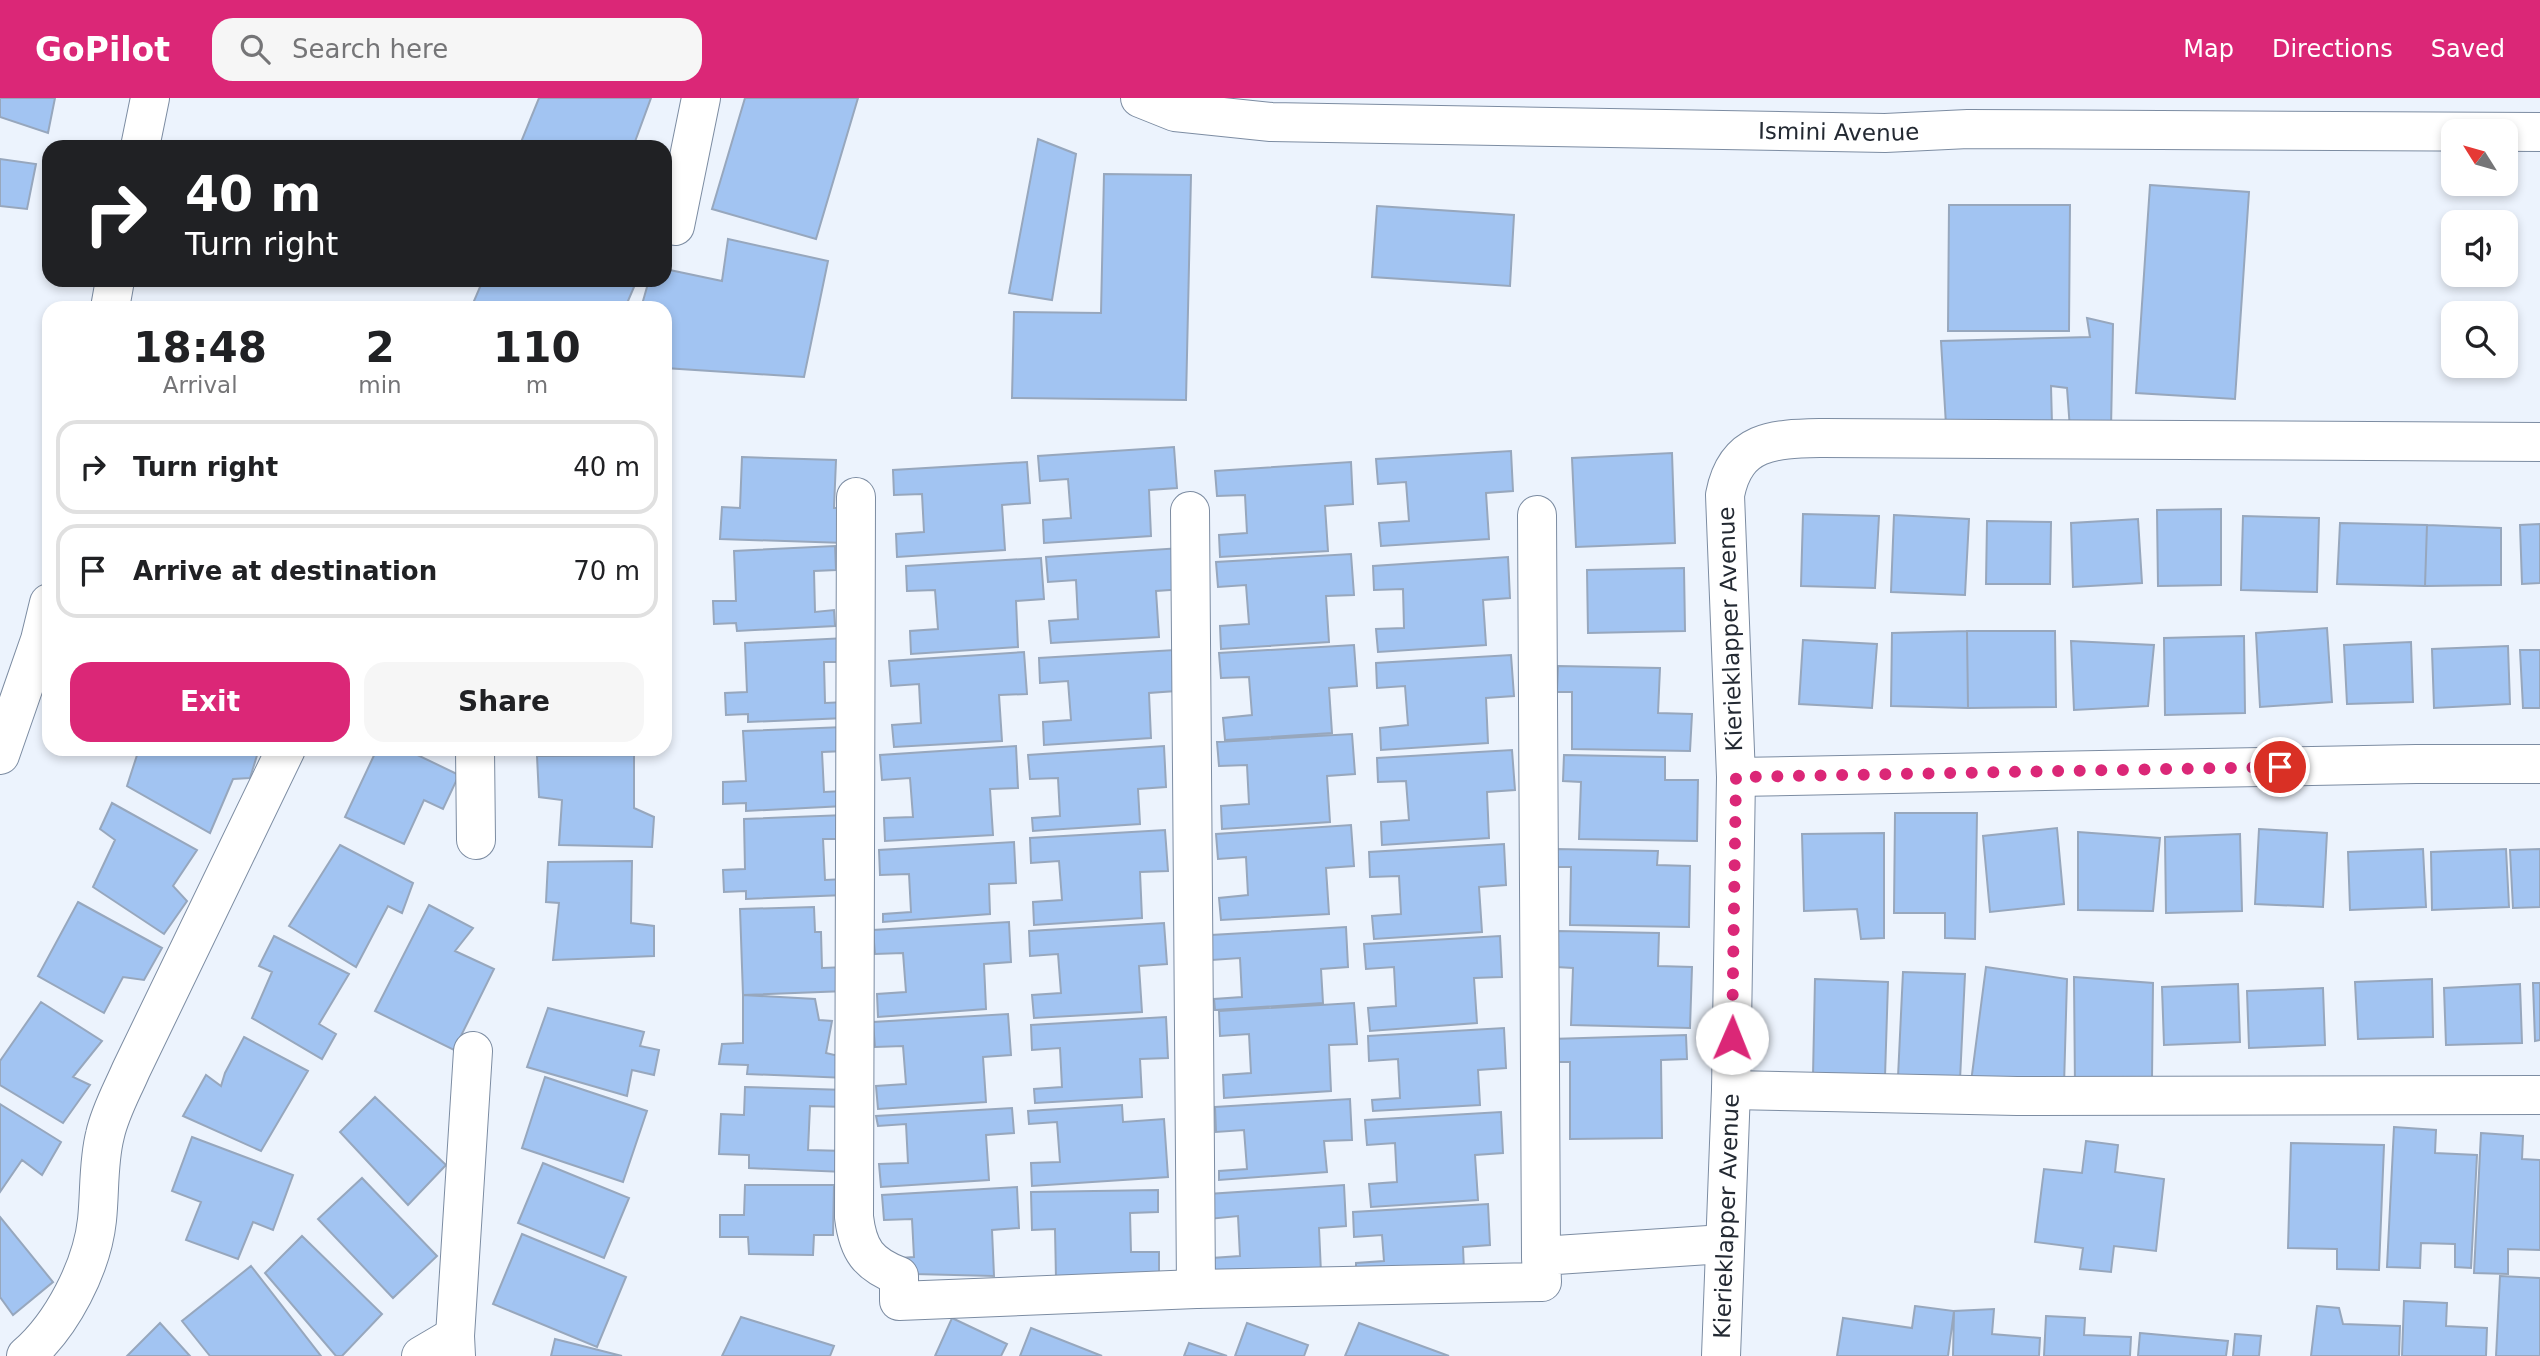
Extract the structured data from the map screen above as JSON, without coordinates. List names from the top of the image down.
{
  "streets": {
    "street": ["Ismini Avenue", "Kierieklapper Avenue"]
  },
  "north": "top left",
  "page": {
    "header": "GoPilot",
    "search": "Search here",
    "nav": ["Map", "Directions", "Saved"],
    "turn": ["40 m", "Turn right"],
    "eta": [
      "18:48",
      "Arrival",
      "2",
      "min",
      "110",
      "m"
    ],
    "list": [
      {
        "name": "Turn right",
        "value": "40 m"
      },
      {
        "name": "Arrive at destination",
        "value": "70 m"
      }
    ],
    "buttons": ["Exit", "Share"]
  }
}
